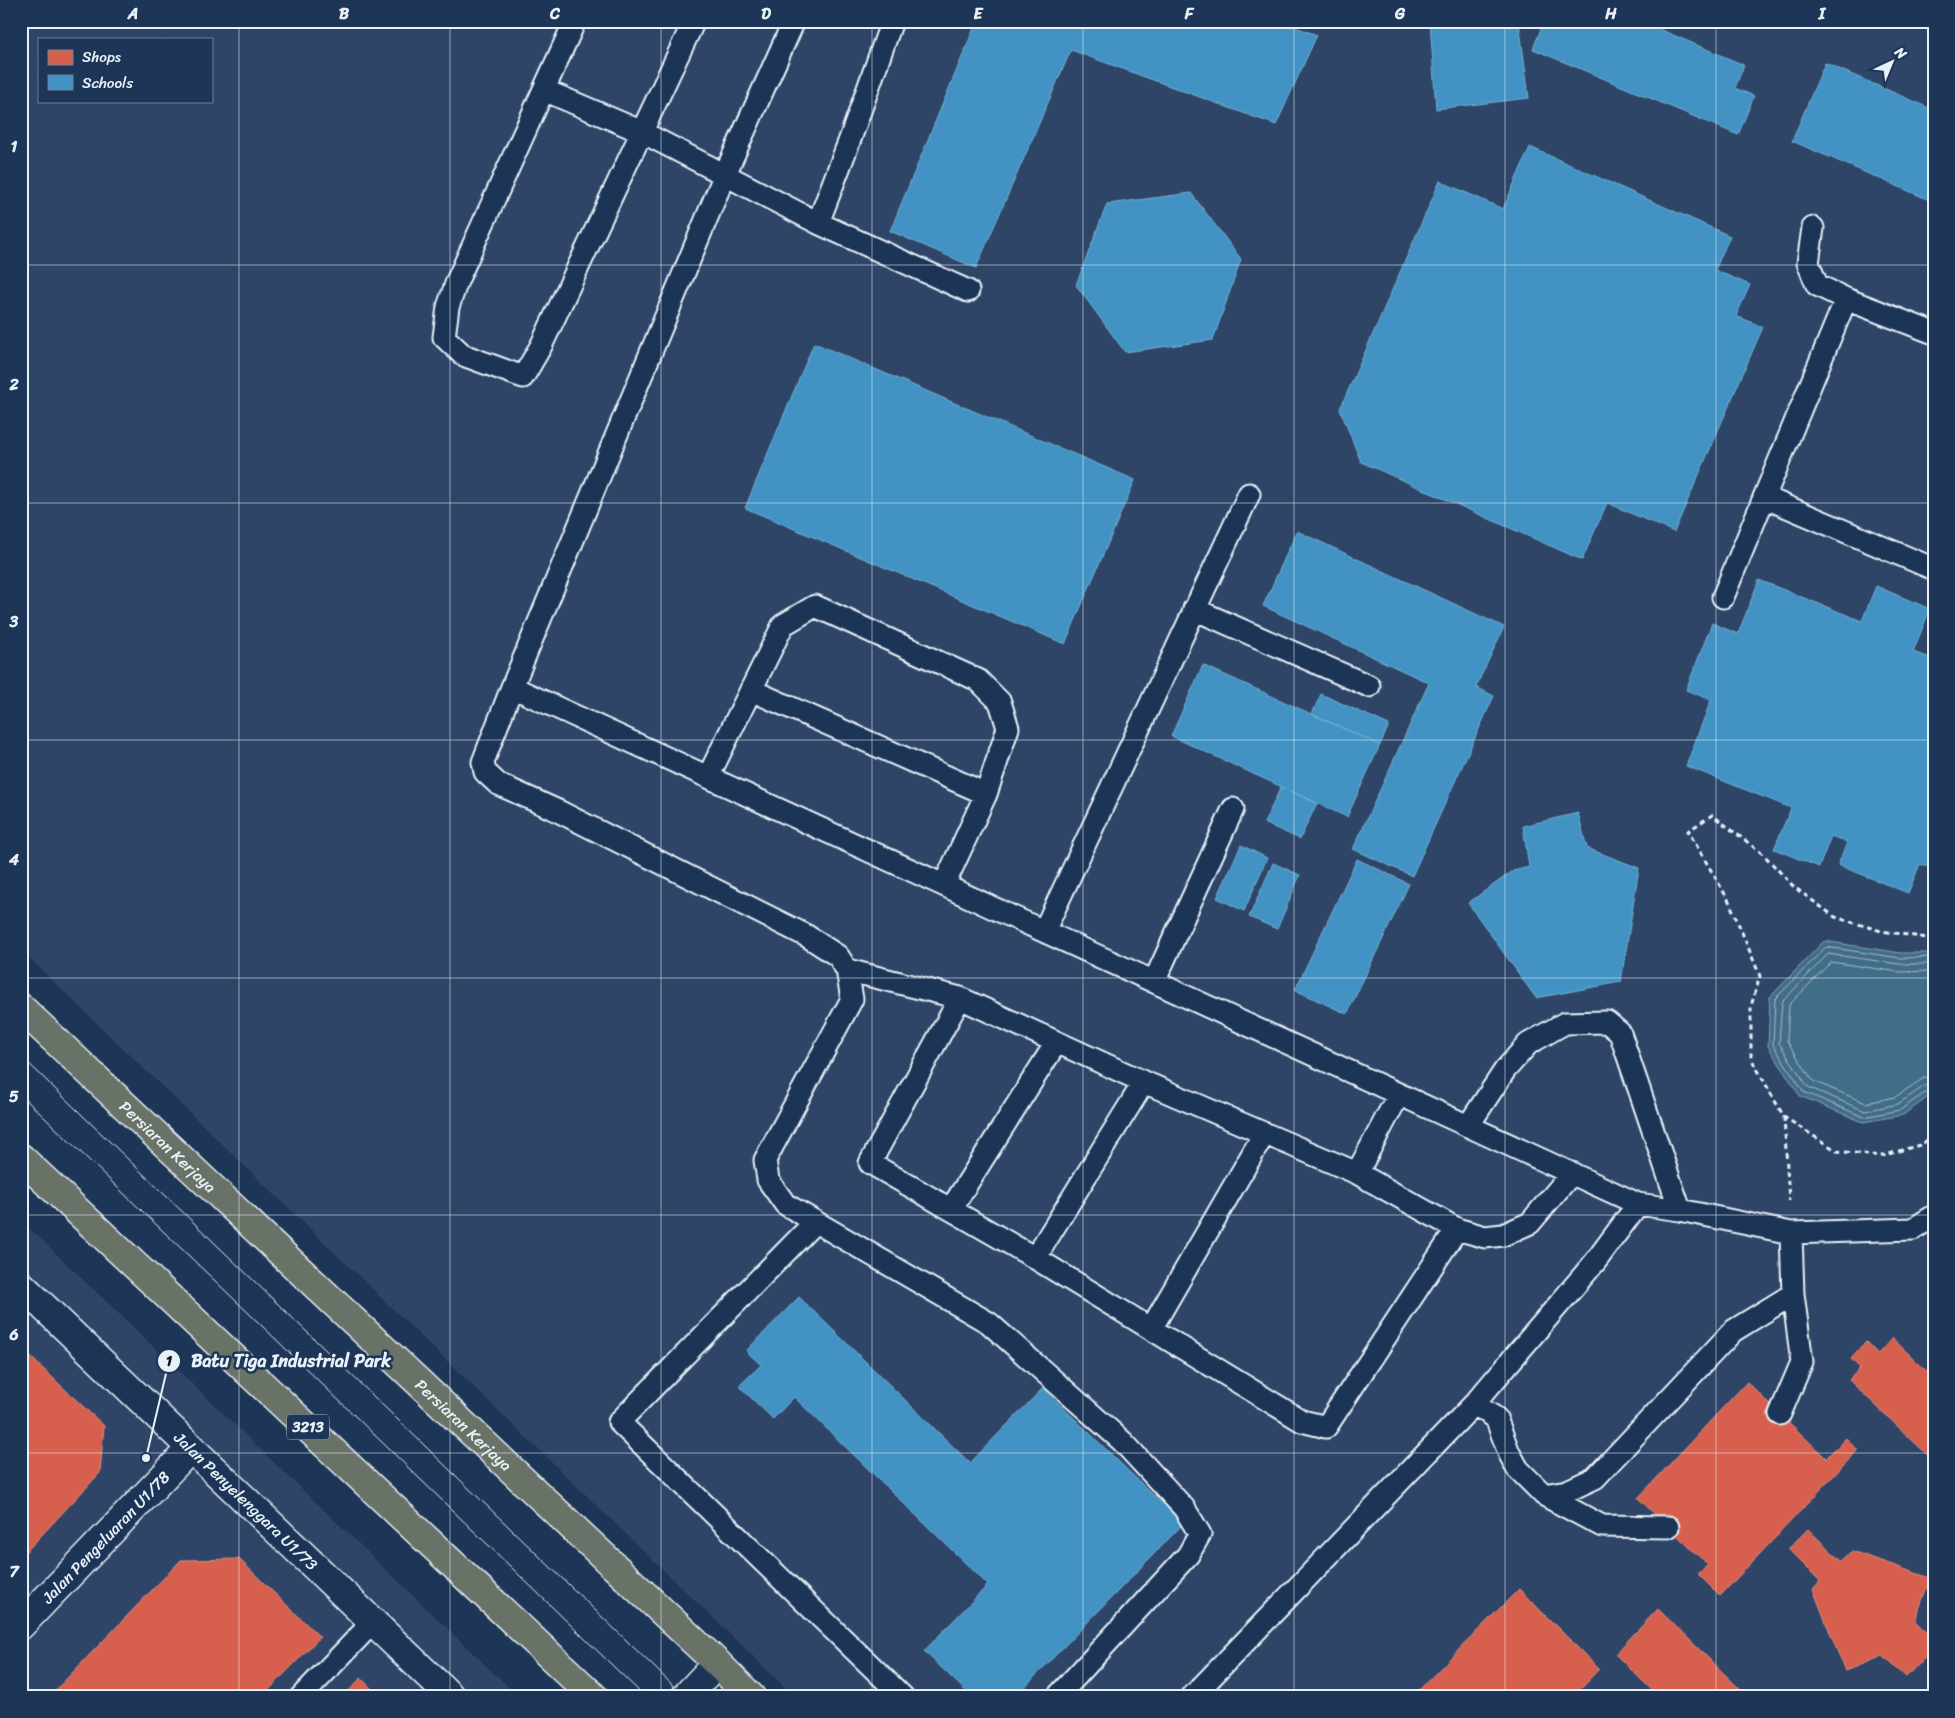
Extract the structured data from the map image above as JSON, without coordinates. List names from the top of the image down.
{
  "streets": {
    "main road": ["Persiaran Kerjaya", "3213"],
    "street": ["Jalan Penyelenggara U1/73", "Jalan Pengeluaran U1/78"]
  },
  "crossings": [
    ["Jalan Penyelenggara U1/73", "Jalan Pengeluaran U1/78"]
  ],
  "places": ["Batu Tiga Industrial Park"],
  "legend": ["Shops", "Schools"],
  "north": "top right",
  "grid": {
    "columns": [
      "A",
      "B",
      "C",
      "D",
      "E",
      "F",
      "G",
      "H",
      "I"
    ],
    "rows": [
      "1",
      "2",
      "3",
      "4",
      "5",
      "6",
      "7"
    ]
  }
}
